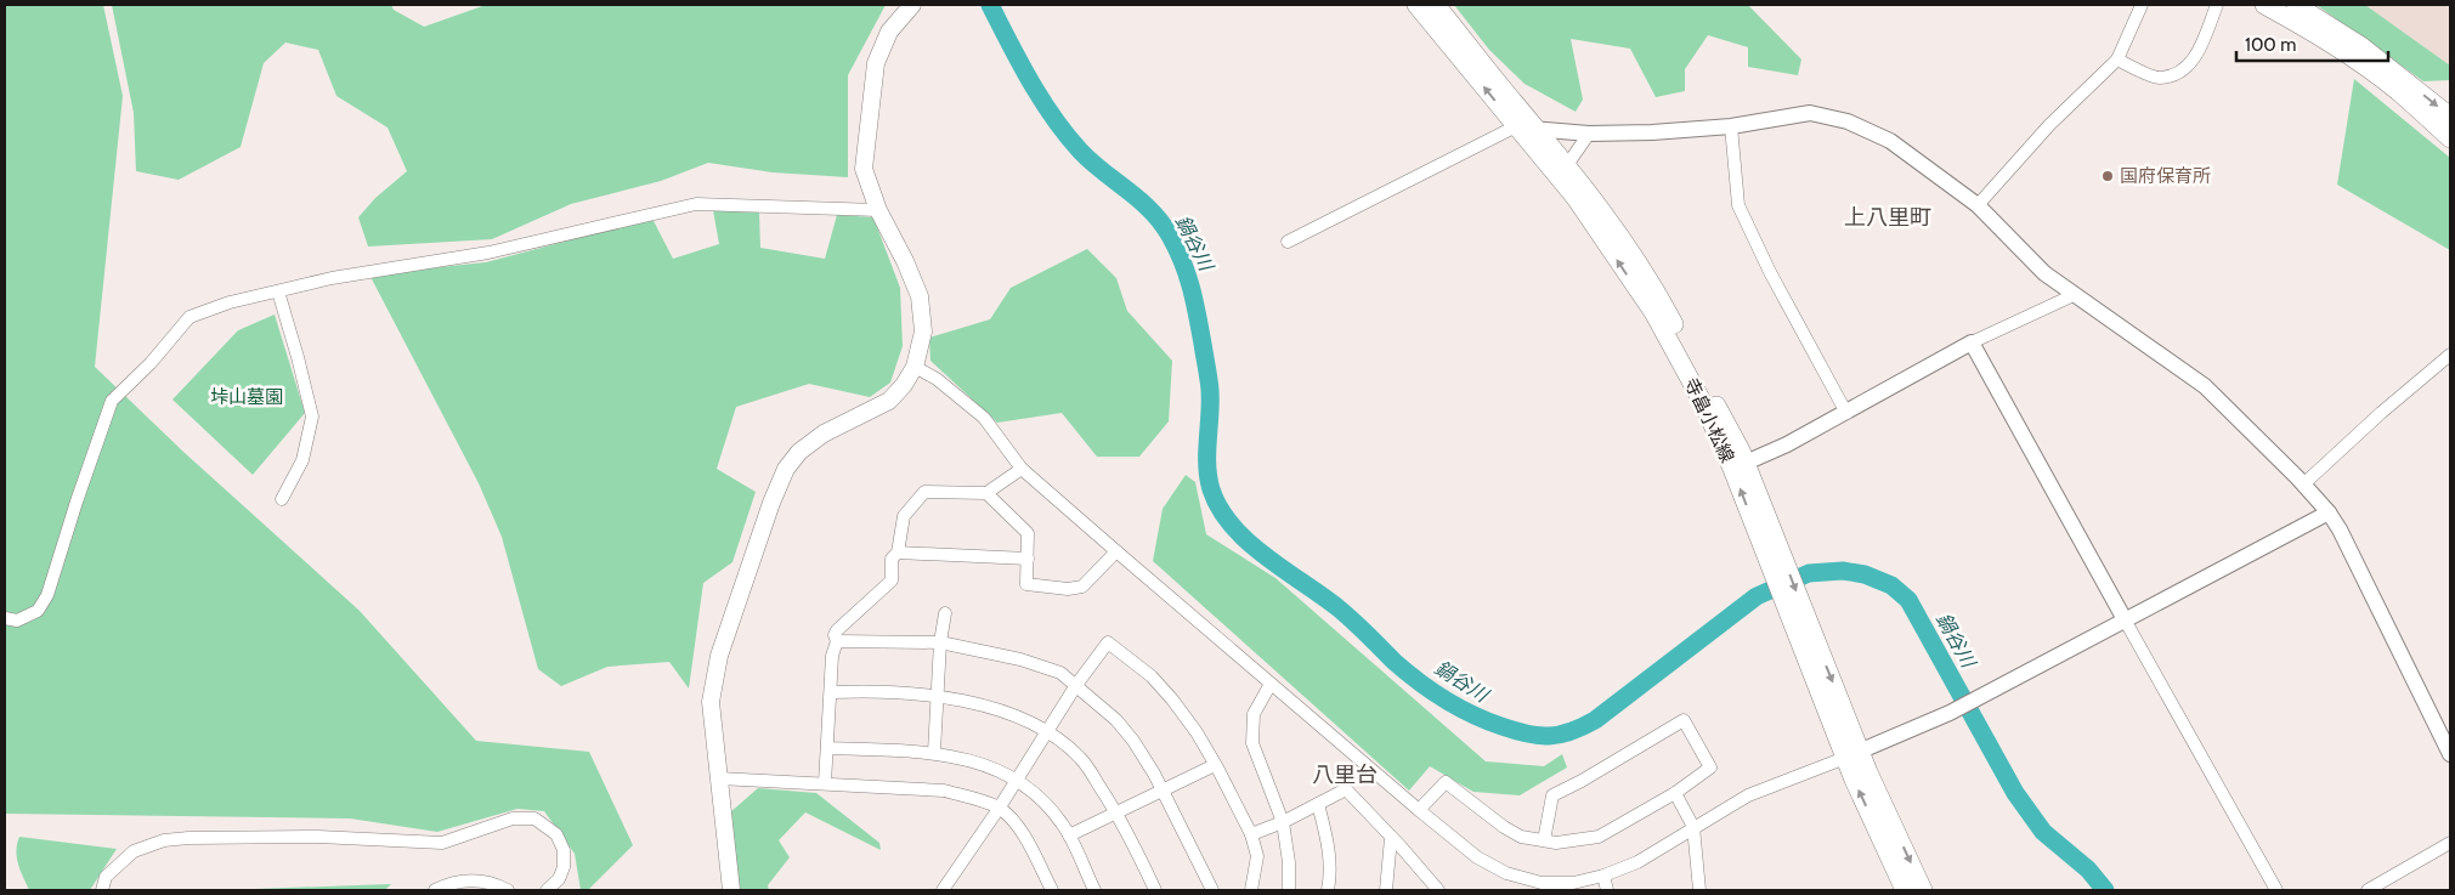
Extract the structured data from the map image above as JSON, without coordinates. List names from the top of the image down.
{
  "streets": {
    "main road": ["寺畠小松線"]
  },
  "districts": ["上八里町", "八里台"],
  "water": ["鍋谷川"],
  "parks": ["垰山墓園"],
  "places": ["国府保育所"],
  "scale_bar": "100 m"
}
